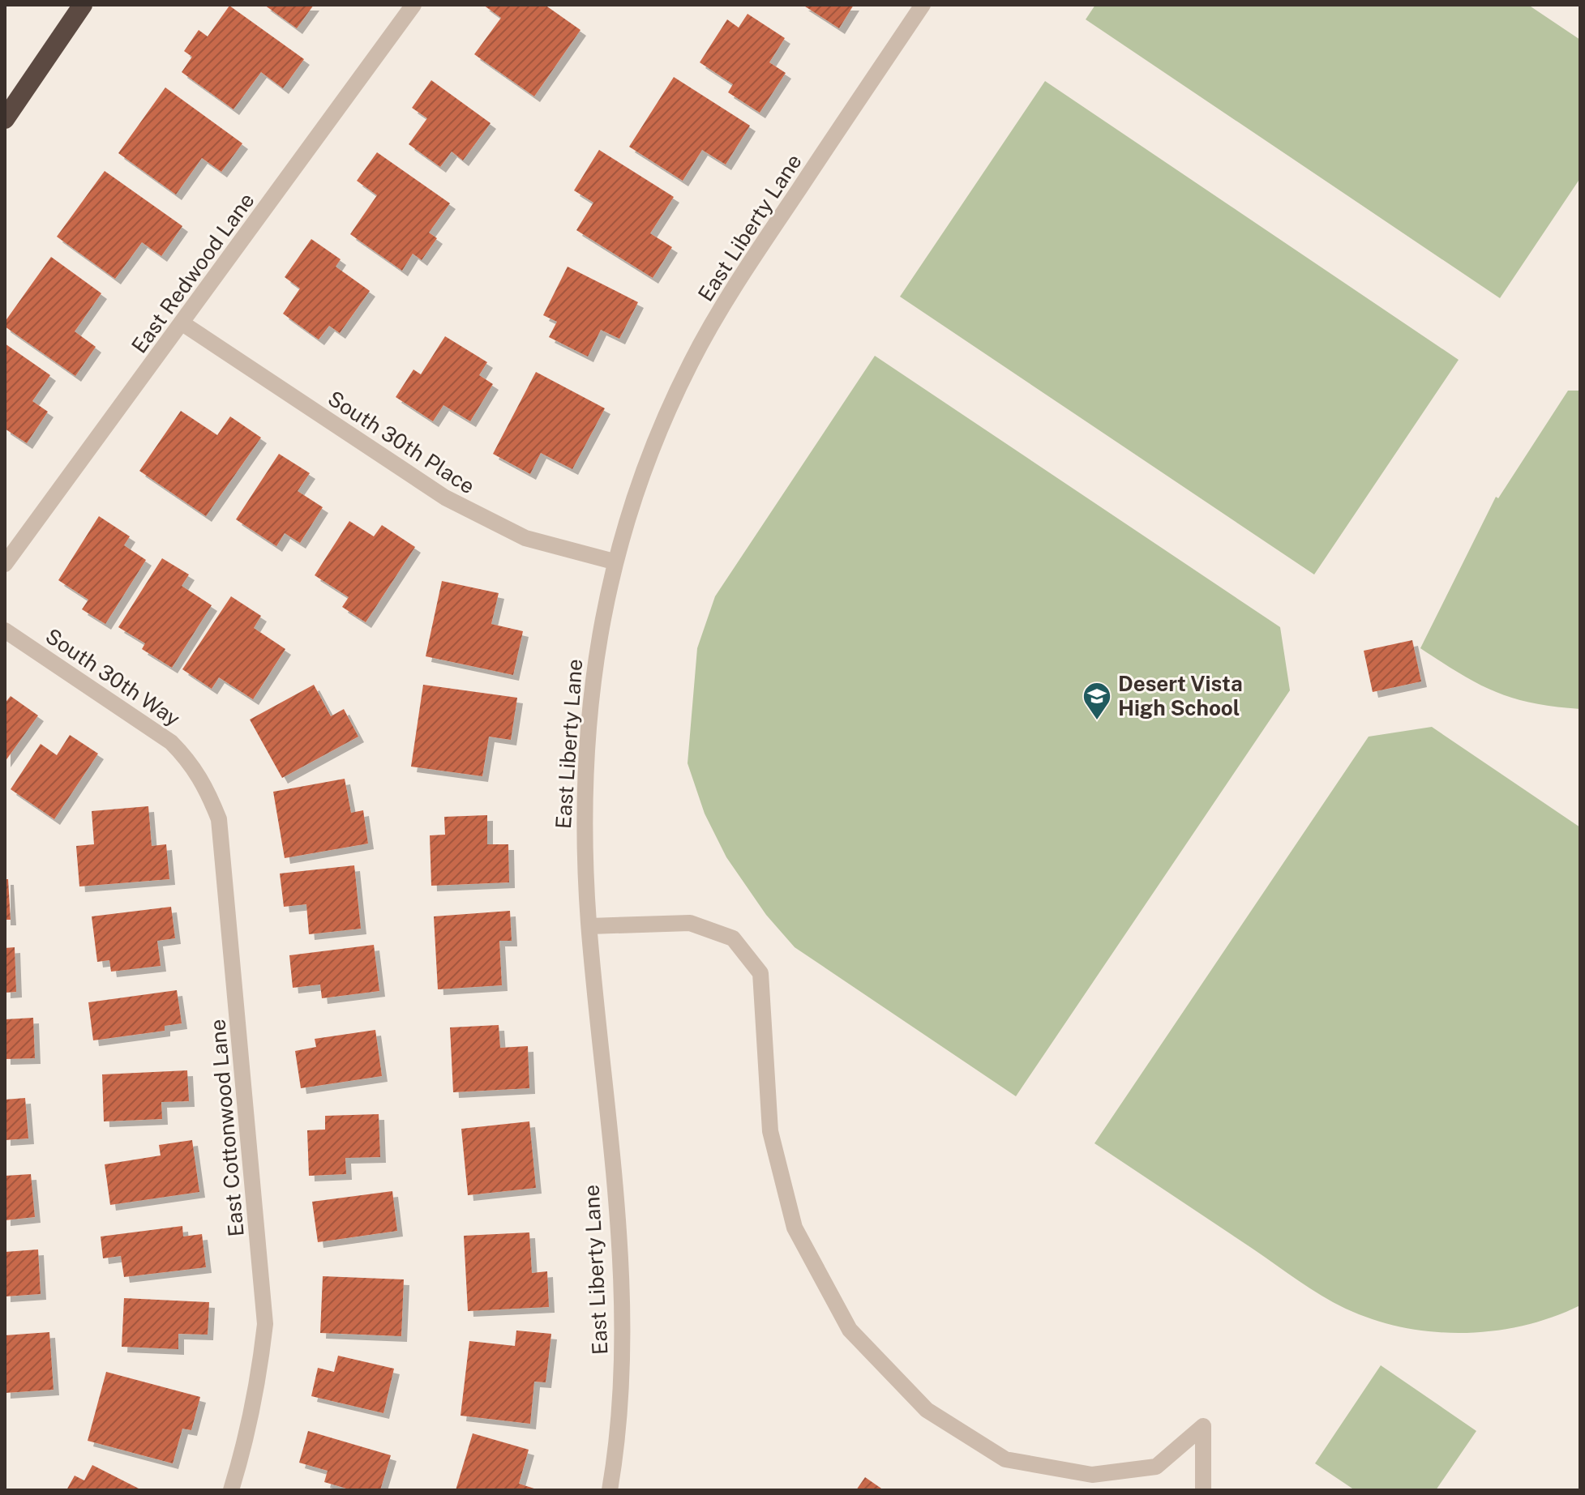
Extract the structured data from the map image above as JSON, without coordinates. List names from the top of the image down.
{
  "streets": {
    "street": [
      "East Liberty Lane",
      "East Redwood Lane",
      "South 30th Place",
      "South 30th Way",
      "East Cottonwood Lane"
    ]
  },
  "crossings": [
    ["East Liberty Lane", "South 30th Place"],
    ["East Redwood Lane", "South 30th Place"],
    ["South 30th Way", "East Cottonwood Lane"]
  ],
  "places": {
    "school or university": ["Desert Vista High School"]
  }
}
